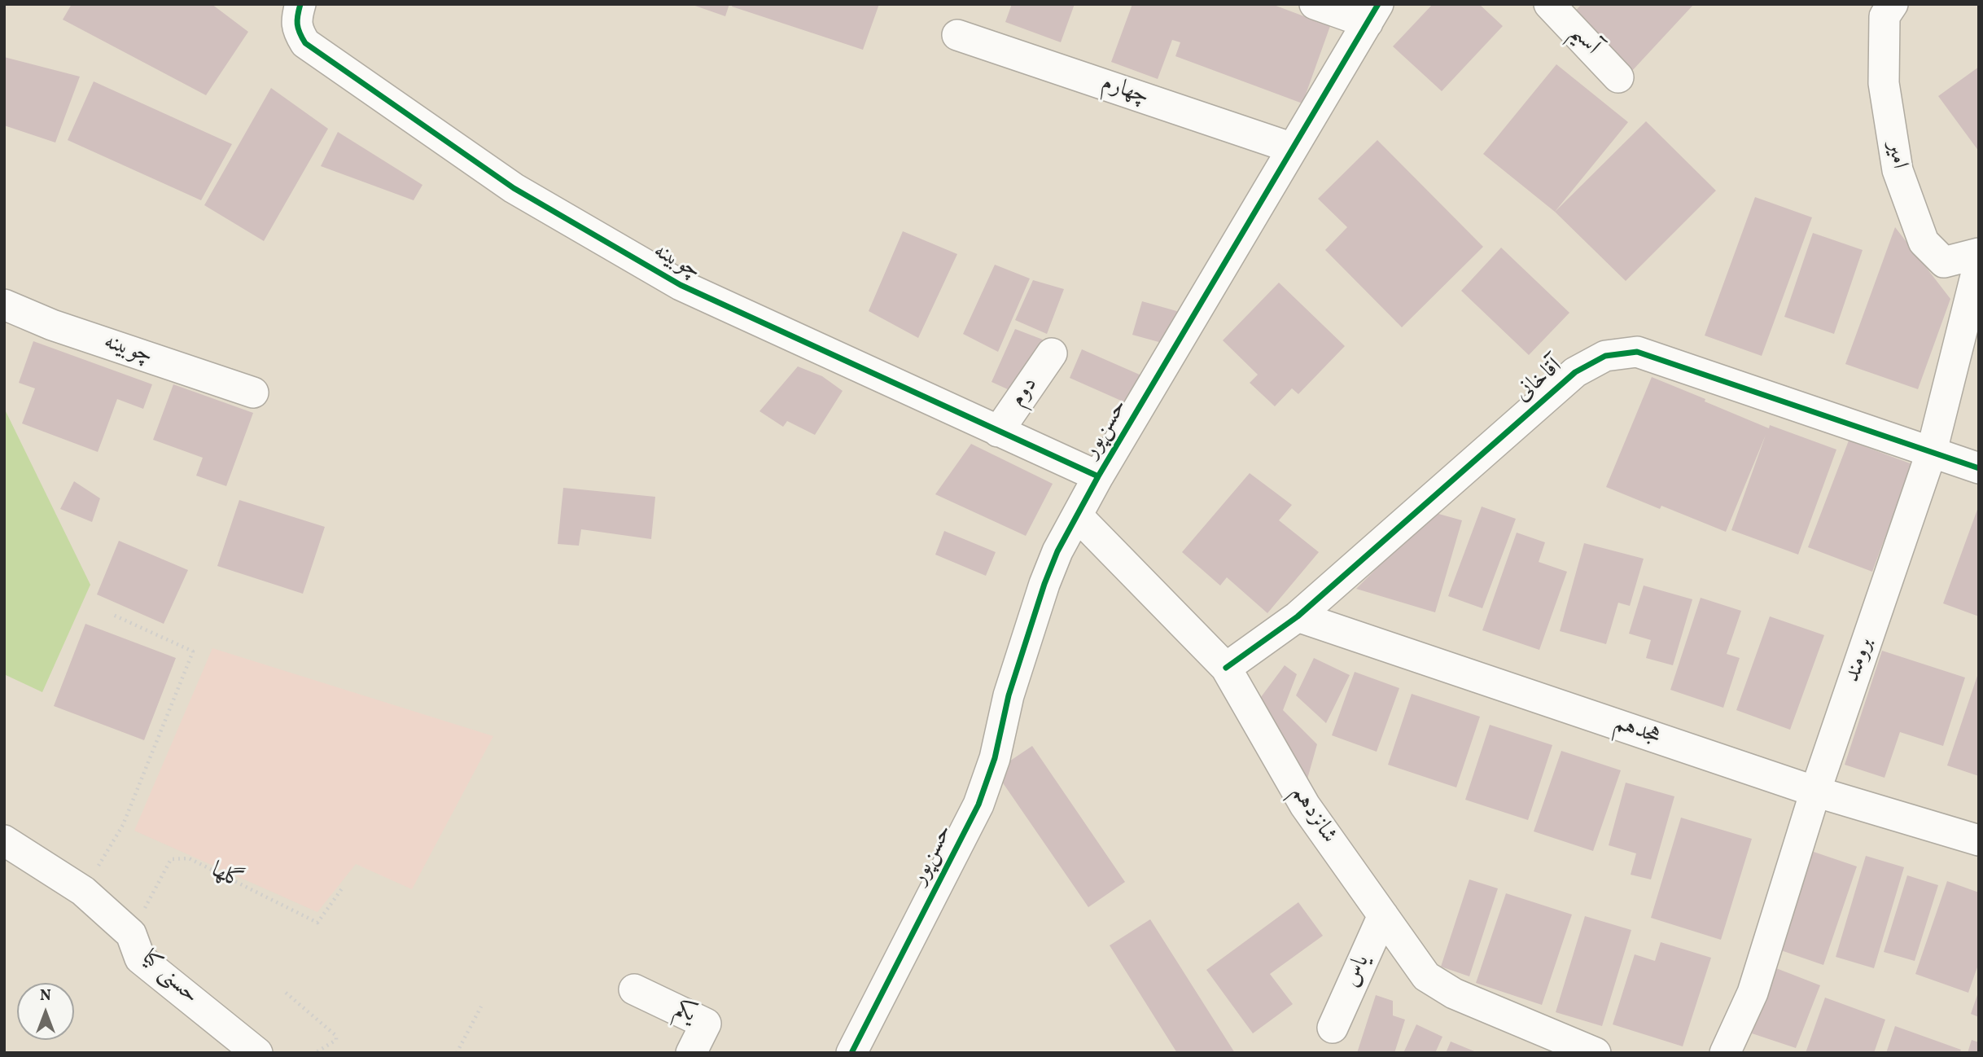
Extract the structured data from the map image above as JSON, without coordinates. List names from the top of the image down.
{
  "streets": {
    "street": [
      "آسیم",
      "چهارم",
      "امیر",
      "چوبینه",
      "آقاخانی",
      "دوم",
      "حسن‌پور",
      "برومند",
      "هجدهم",
      "شانزدهم",
      "یاس",
      "حسنی کیا",
      "یکم"
    ],
    "path": ["گلها"]
  },
  "crossings": [
    ["چهارم", "حسن‌پور"],
    ["چوبینه", "دوم"],
    ["چوبینه", "حسن‌پور"],
    ["آقاخانی", "برومند"],
    ["آقاخانی", "هجدهم"],
    ["آقاخانی", "شانزدهم"],
    ["حسن‌پور", "شانزدهم"],
    ["برومند", "هجدهم"],
    ["شانزدهم", "یاس"],
    ["گلها", "حسنی کیا"]
  ],
  "north": "top"
}
